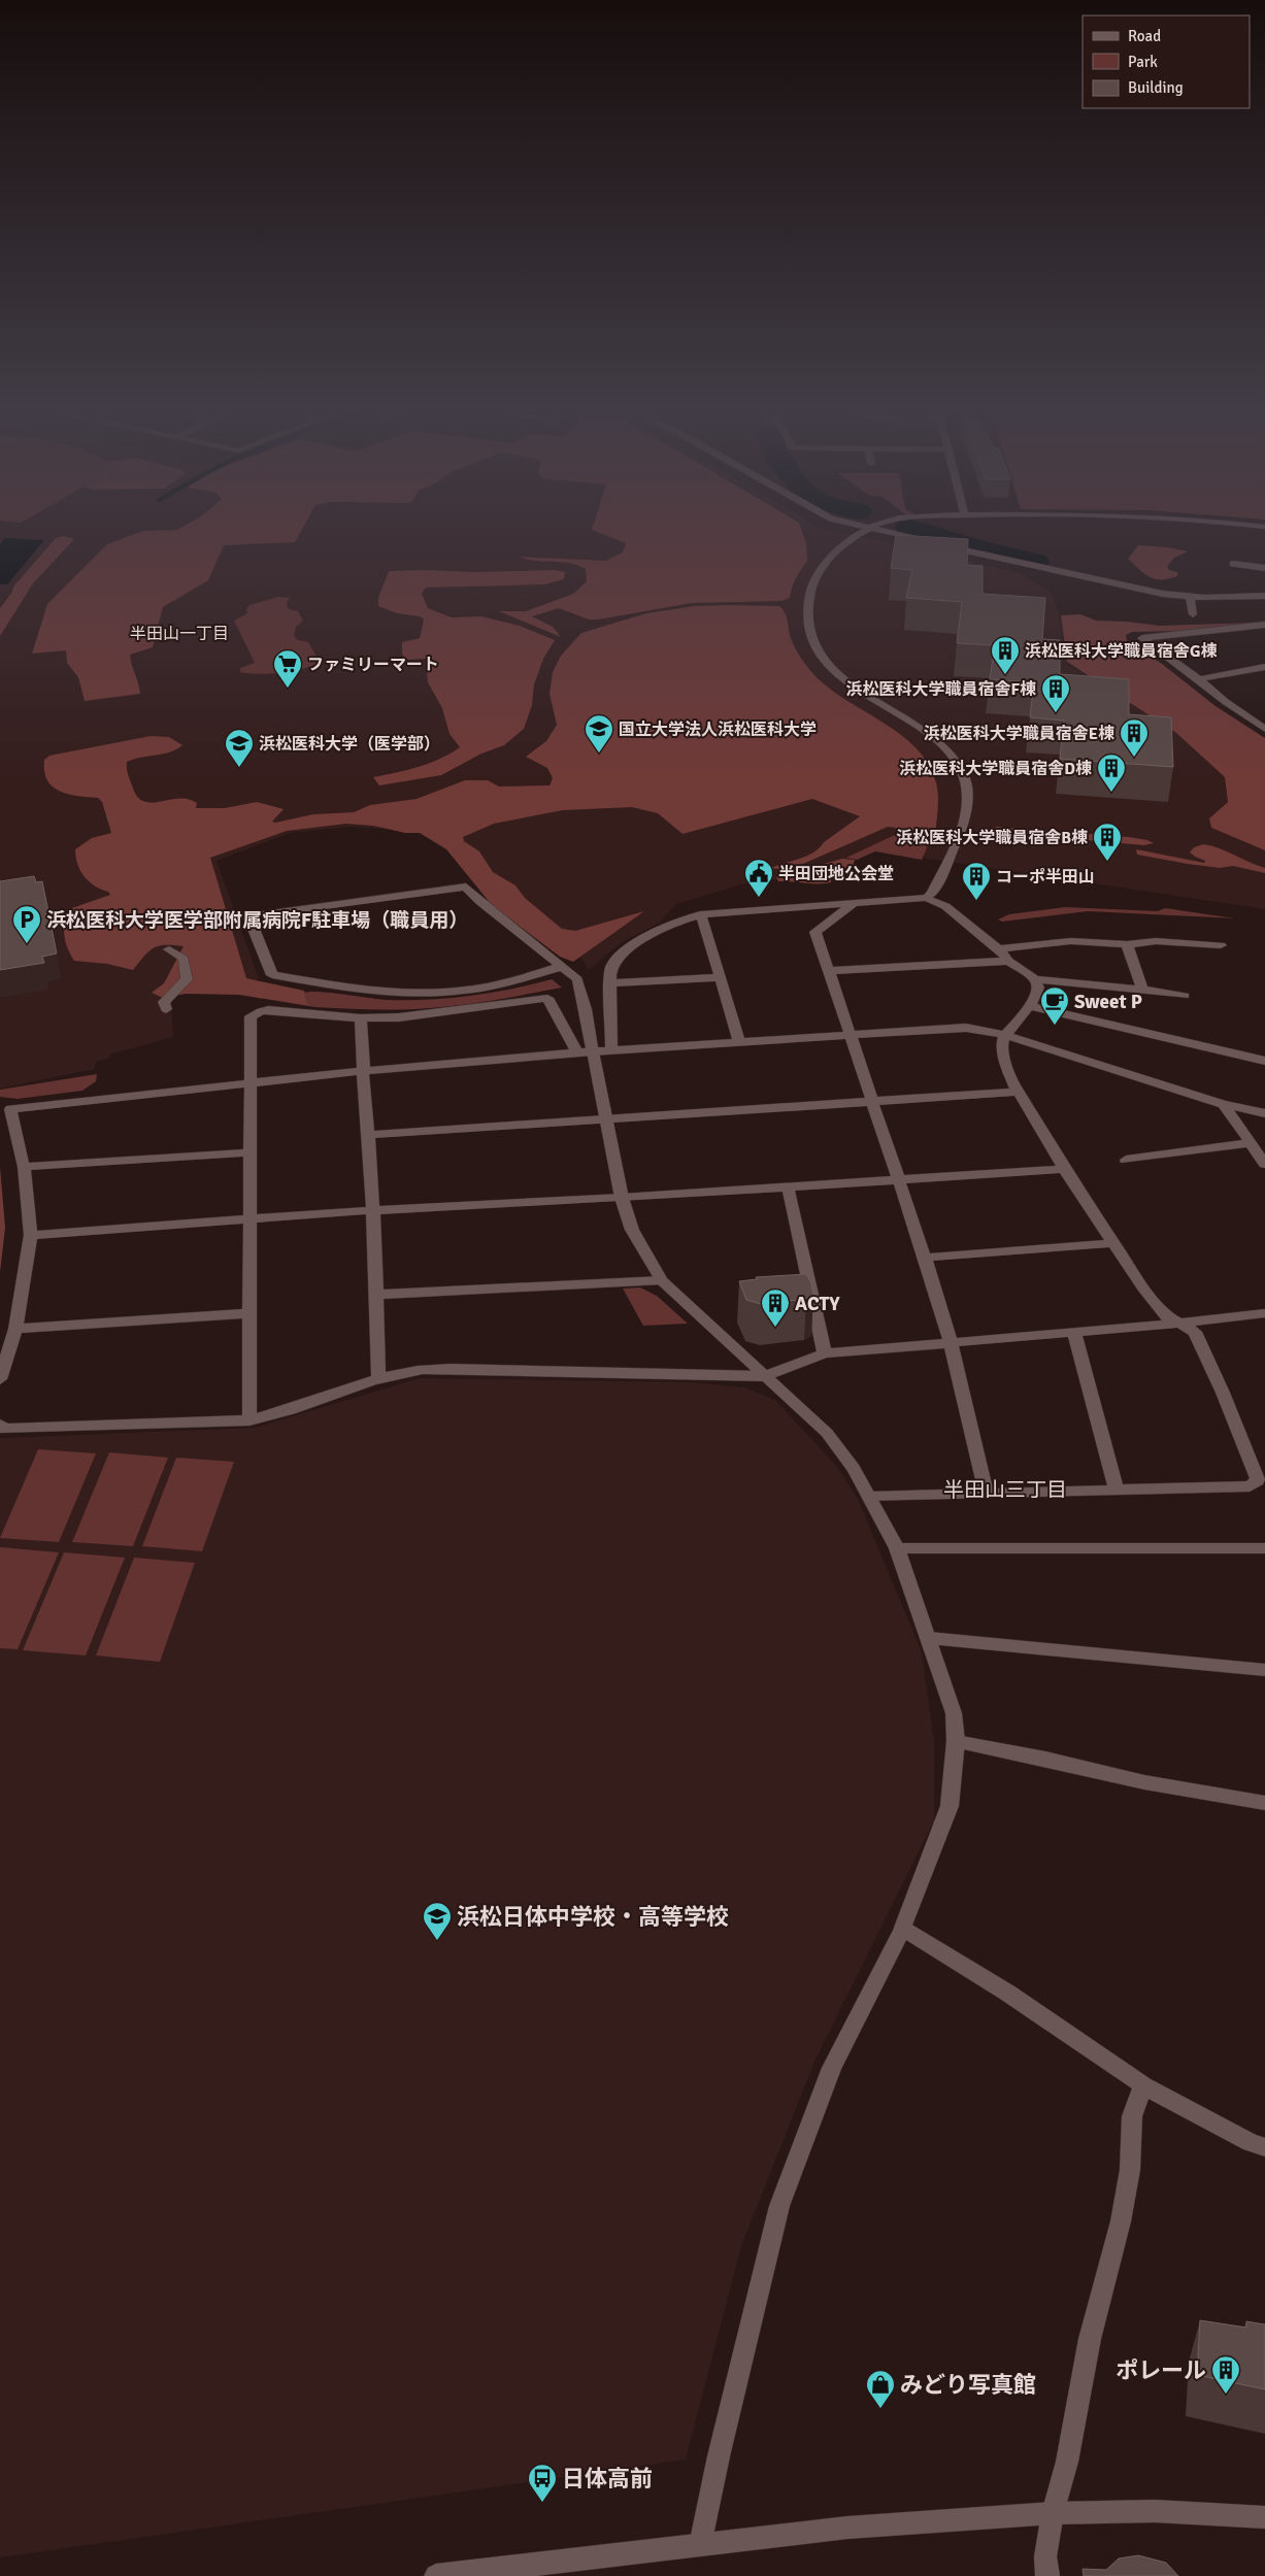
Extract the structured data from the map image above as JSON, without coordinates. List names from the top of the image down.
{
  "districts": ["半田山一丁目", "半田山三丁目"],
  "places": {
    "building": [
      "浜松医科大学職員宿舎G棟",
      "浜松医科大学職員宿舎F棟",
      "浜松医科大学職員宿舎E棟",
      "浜松医科大学職員宿舎D棟",
      "浜松医科大学職員宿舎B棟",
      "コーポ半田山",
      "ACTY",
      "ポレール"
    ],
    "supermarket": ["ファミリーマート"],
    "school or university": ["国立大学法人浜松医科大学", "浜松医科大学（医学部）", "浜松日体中学校・高等学校"],
    "public building": ["半田団地公会堂"],
    "parking": ["浜松医科大学医学部附属病院F駐車場（職員用）"],
    "cafe": ["Sweet P"],
    "shop": ["みどり写真館"],
    "bus stop": ["日体高前"]
  },
  "legend": ["Road", "Park", "Building"]
}
